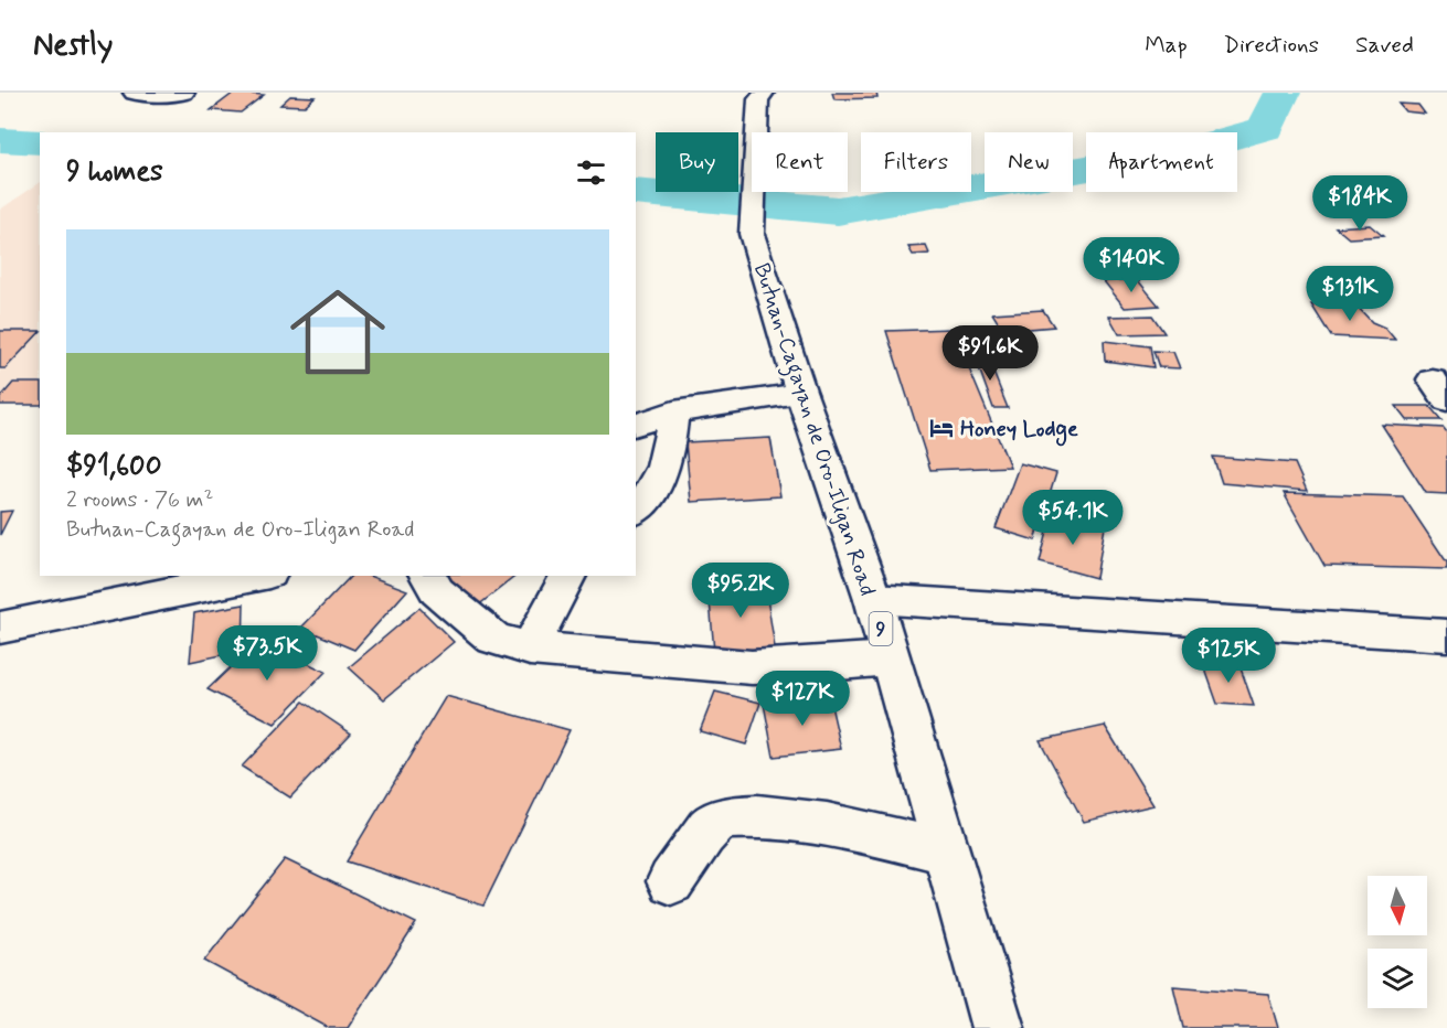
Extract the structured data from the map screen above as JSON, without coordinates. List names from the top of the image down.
{
  "streets": {
    "main road": ["Butuan-Cagayan de Oro-Iligan Road", "9"]
  },
  "places": {
    "hotel": ["Honey Lodge"]
  },
  "north": "bottom",
  "page": {
    "header": "Nestly",
    "nav": ["Map", "Directions", "Saved"],
    "chip": [
      "Buy",
      "Rent",
      "Filters",
      "New",
      "Apartment"
    ],
    "heading": "9 homes",
    "price": [
      "$184K",
      "$140K",
      "$131K",
      "$91.6K",
      "$54.1K",
      "$95.2K",
      "$73.5K",
      "$125K",
      "$127K"
    ],
    "list": [
      {
        "name": "$91,600",
        "note": "2 rooms · 76 m² · Butuan-Cagayan de Oro-Iligan Road"
      }
    ]
  }
}
